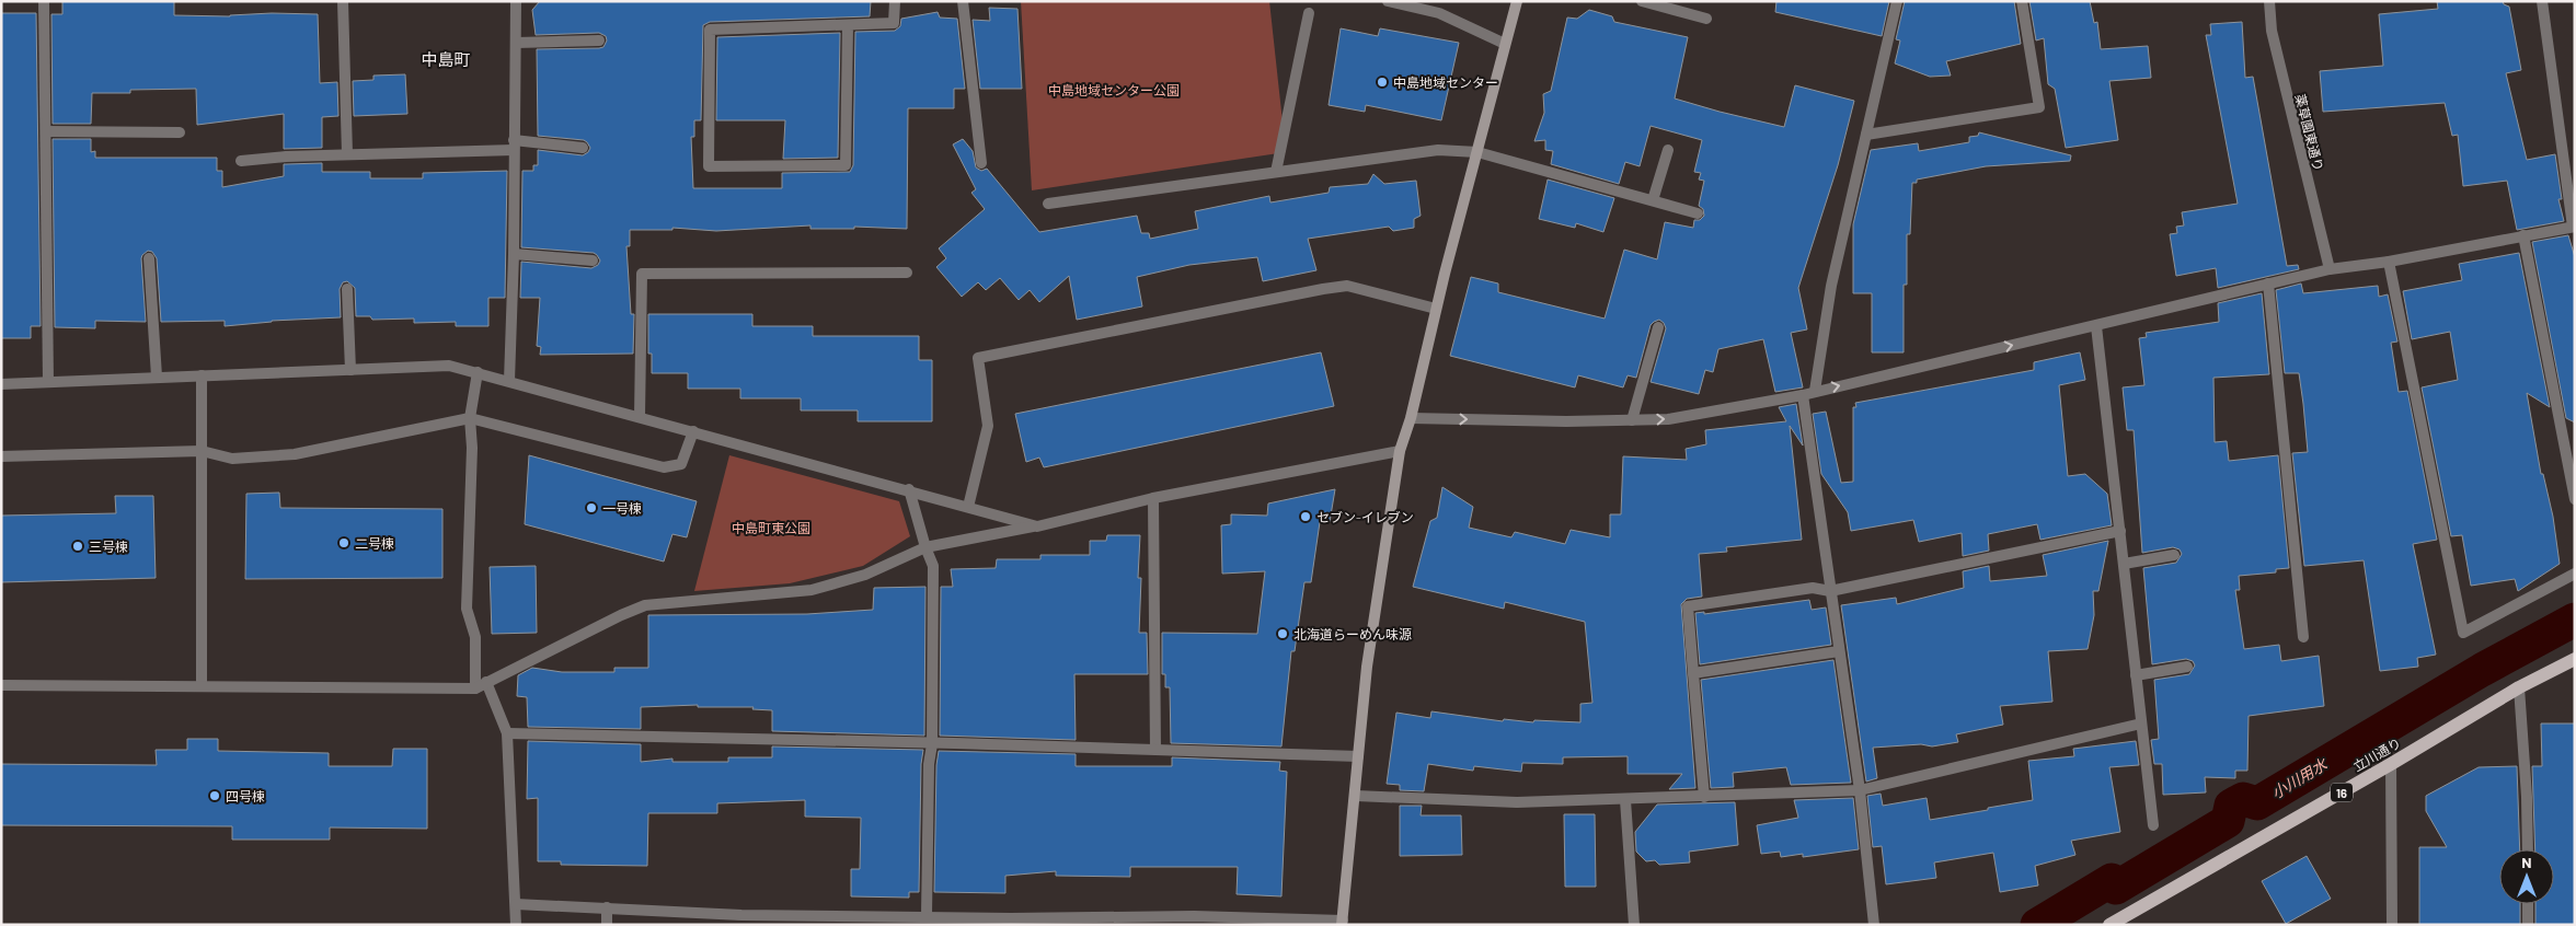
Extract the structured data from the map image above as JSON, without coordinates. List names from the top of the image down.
{
  "streets": {
    "main road": ["立川通り", "16"],
    "street": ["薬草園東通り"]
  },
  "districts": ["中島町"],
  "water": ["小川用水"],
  "parks": ["中島地域センター公園", "中島町東公園"],
  "places": [
    "中島地域センター",
    "一号棟",
    "セブン-イレブン",
    "二号棟",
    "三号棟",
    "北海道らーめん味源",
    "四号棟"
  ],
  "north": "top"
}
